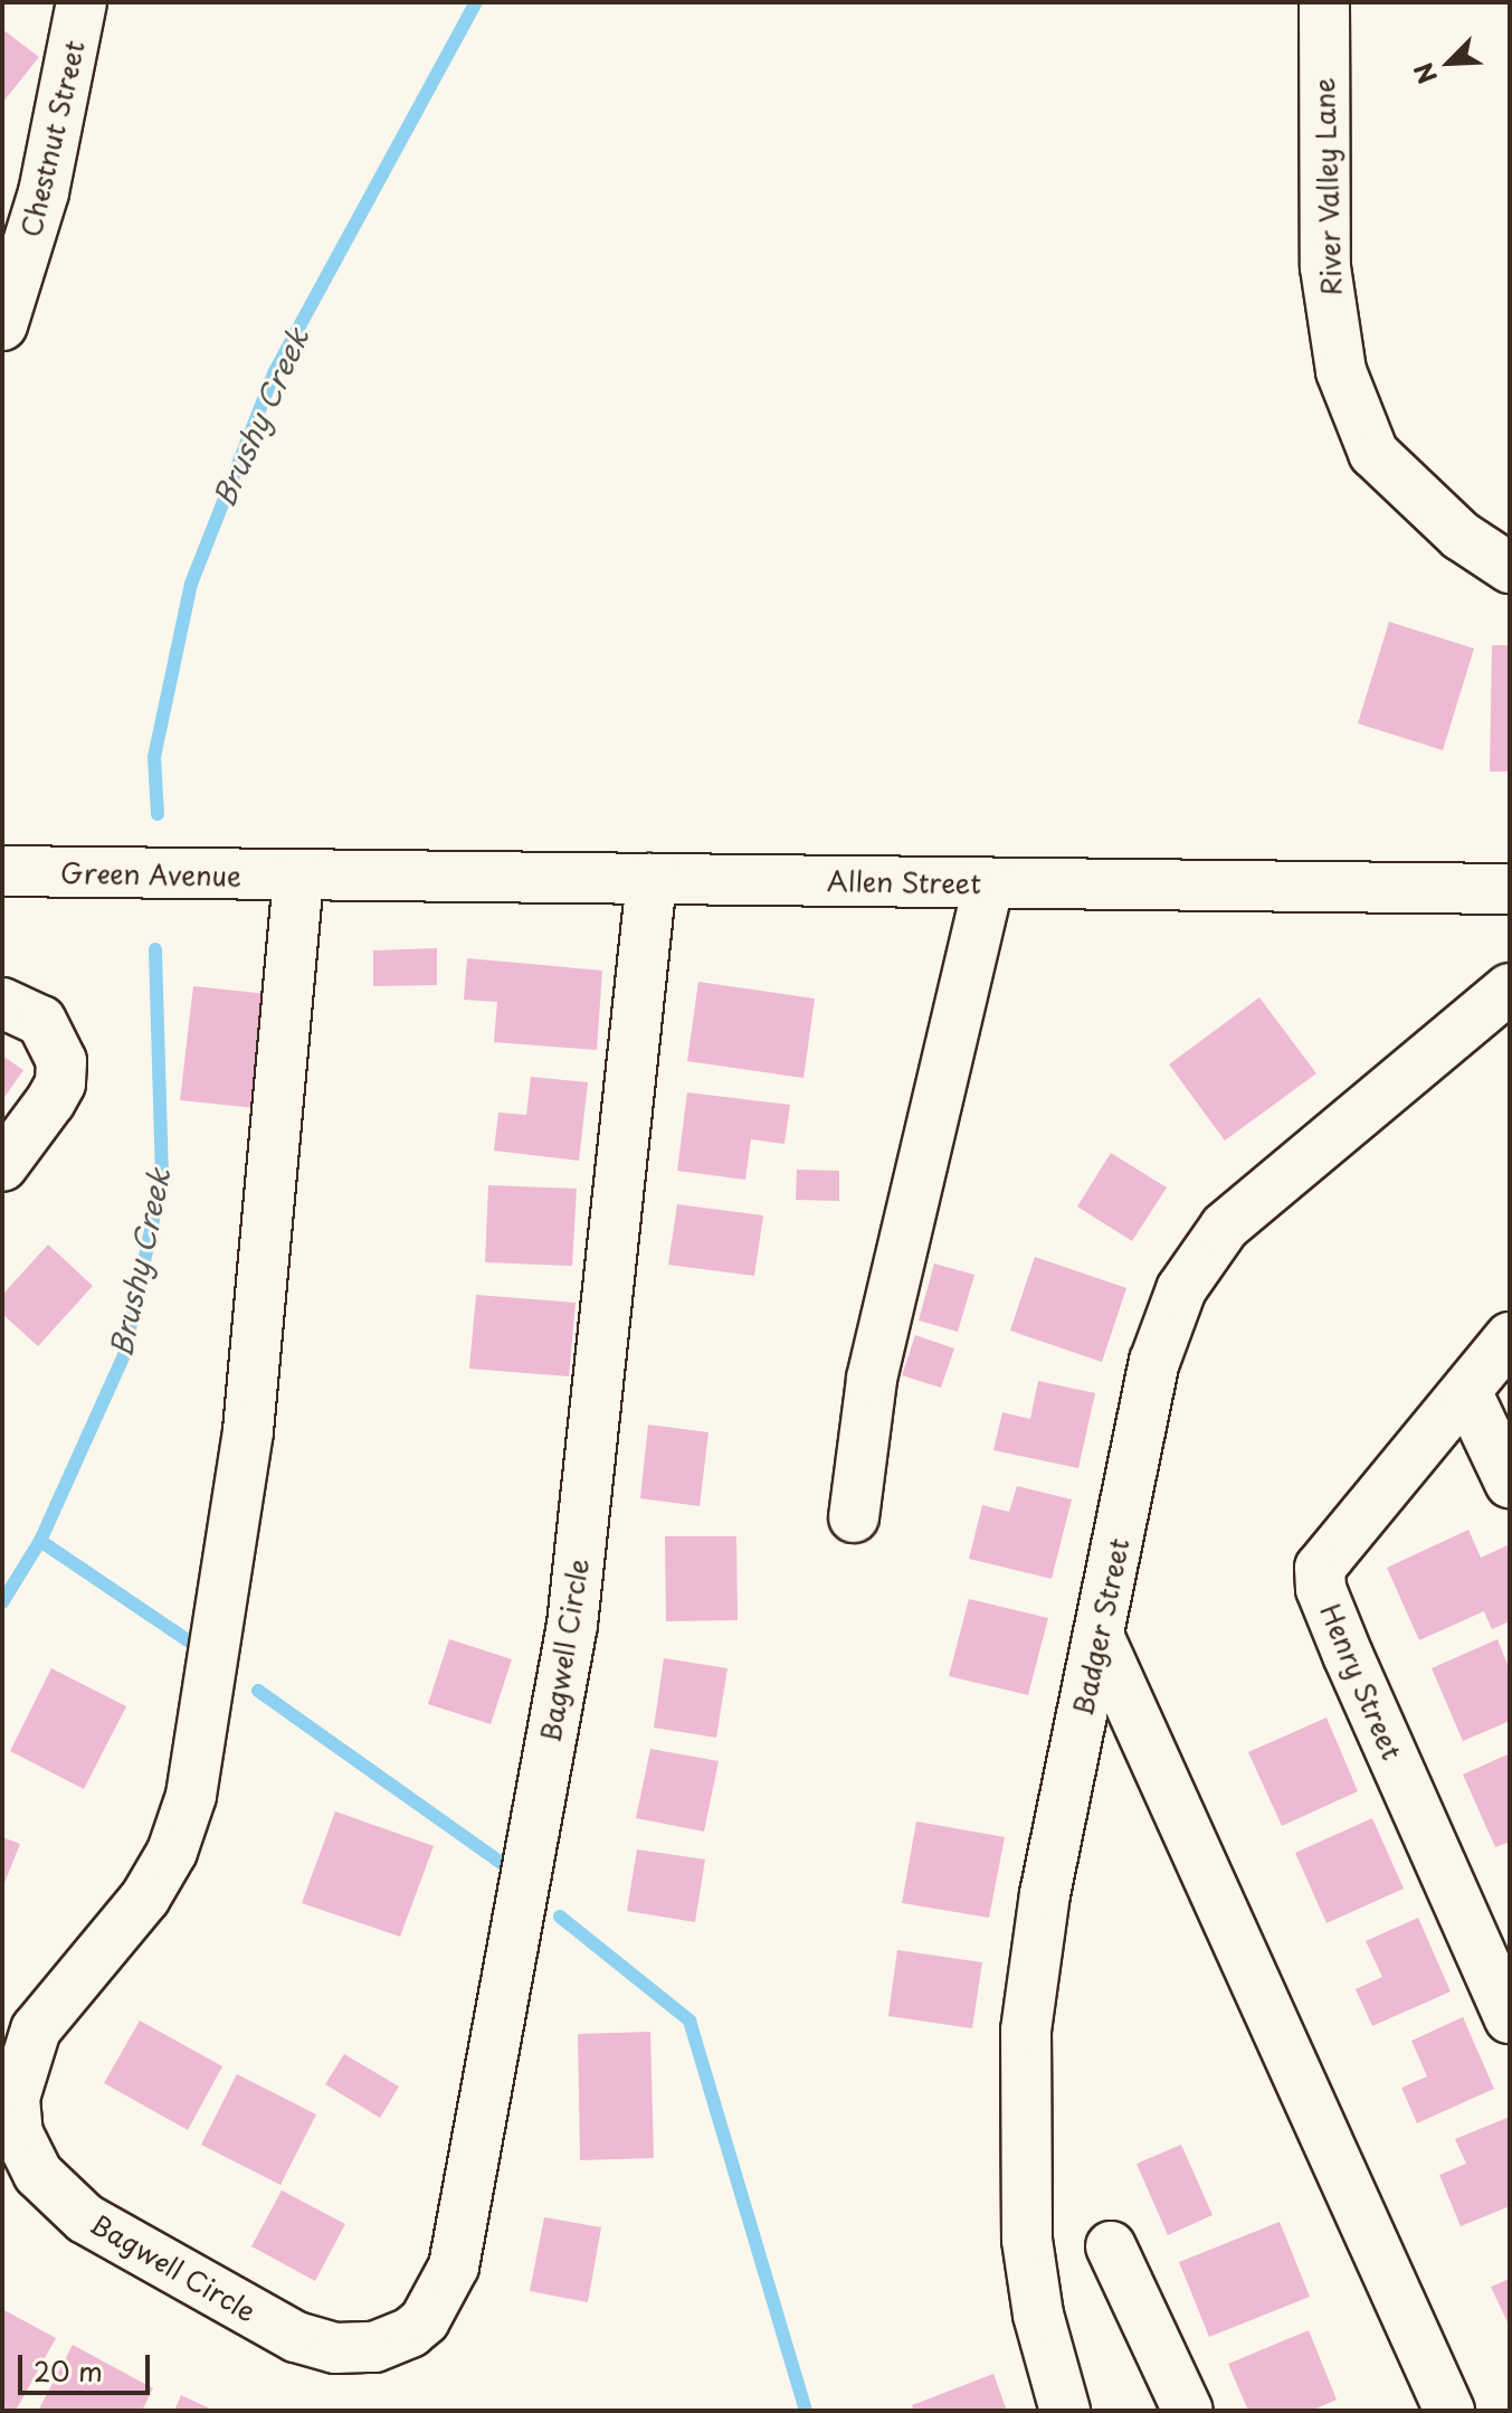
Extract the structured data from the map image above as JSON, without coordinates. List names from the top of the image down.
{
  "streets": {
    "street": [
      "Chestnut Street",
      "River Valley Lane",
      "Green Avenue",
      "Allen Street",
      "Badger Street",
      "Bagwell Circle",
      "Henry Street"
    ]
  },
  "crossings": [
    ["Green Avenue", "Allen Street"],
    ["Green Avenue", "Bagwell Circle"],
    ["Allen Street", "Bagwell Circle"]
  ],
  "water": ["Brushy Creek"],
  "scale_bar": "20 m",
  "north": "bottom left"
}
